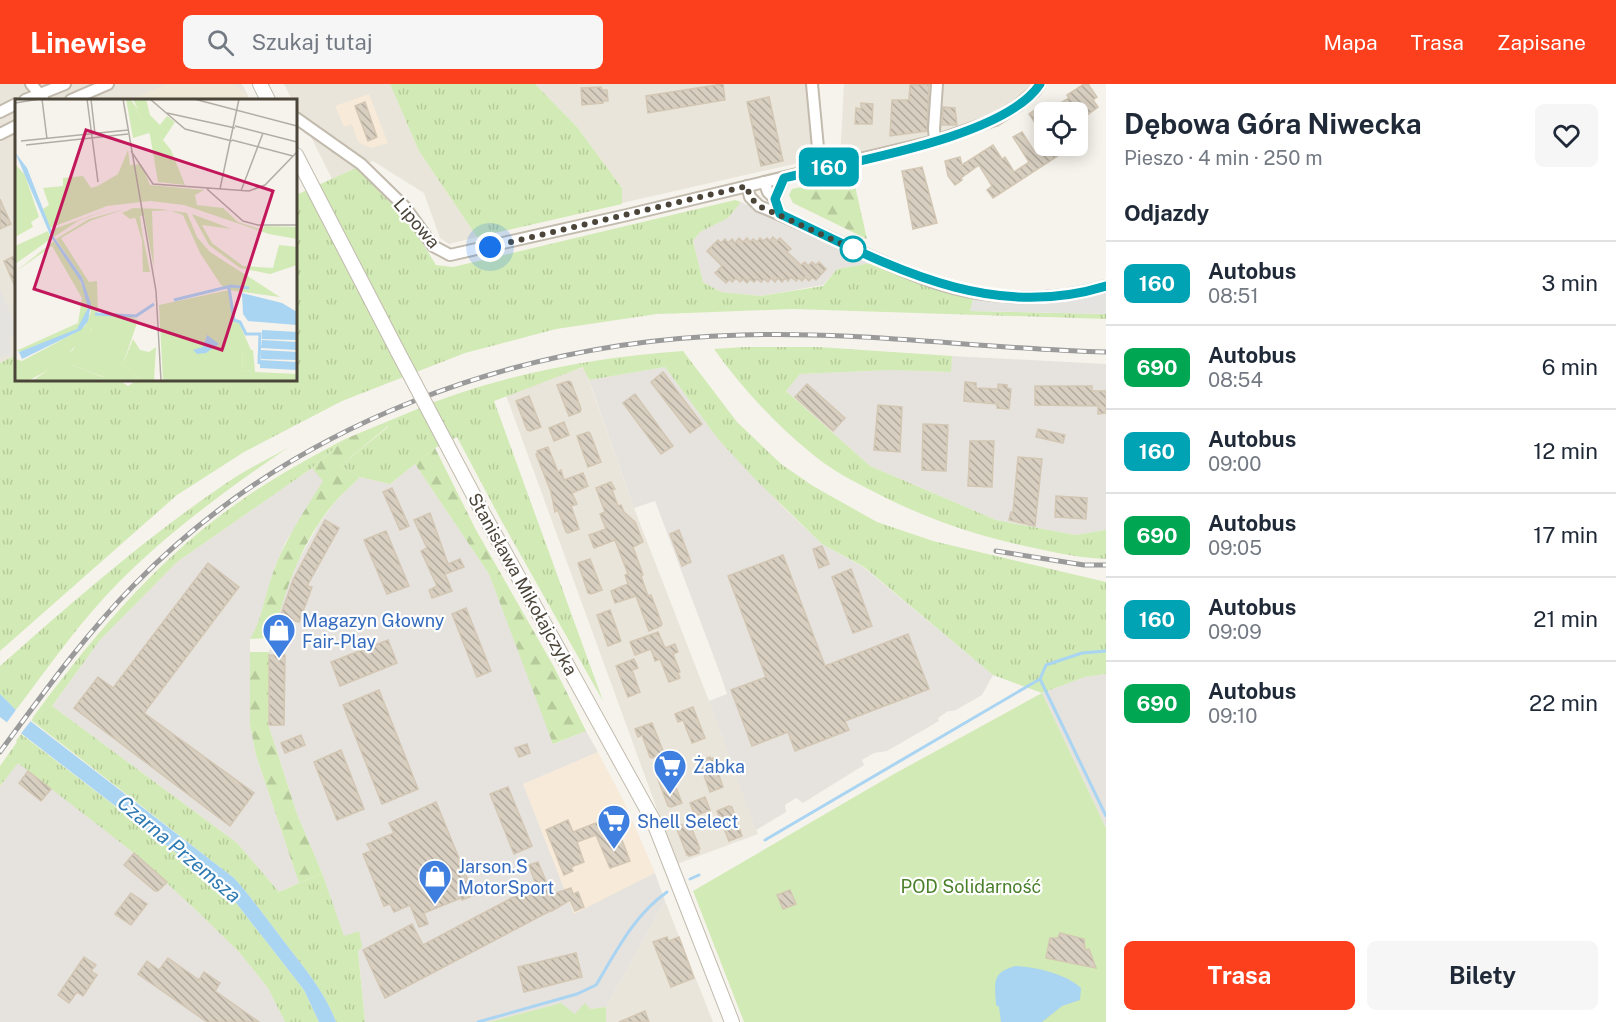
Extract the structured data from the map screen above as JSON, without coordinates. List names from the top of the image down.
{
  "streets": {
    "street": ["Lipowa", "Stanisława Mikołajczyka"]
  },
  "water": ["Czarna Przemsza"],
  "parks": ["POD Solidarność"],
  "places": {
    "shop": ["Magazyn Głowny Fair-Play", "Jarson.S MotorSport"],
    "supermarket": ["Żabka", "Shell Select"]
  },
  "lines": ["bus line 160"],
  "page": {
    "header": "Linewise",
    "search": "Szukaj tutaj",
    "nav": ["Mapa", "Trasa", "Zapisane"],
    "on_map": "160",
    "heading": [
      ["Dębowa Góra Niwecka", "Pieszo · 4 min · 250 m"],
      "Odjazdy"
    ],
    "list": [
      {
        "mark": "160",
        "name": "Autobus",
        "note": "08:51",
        "value": "3 min"
      },
      {
        "mark": "690",
        "name": "Autobus",
        "note": "08:54",
        "value": "6 min"
      },
      {
        "mark": "160",
        "name": "Autobus",
        "note": "09:00",
        "value": "12 min"
      },
      {
        "mark": "690",
        "name": "Autobus",
        "note": "09:05",
        "value": "17 min"
      },
      {
        "mark": "160",
        "name": "Autobus",
        "note": "09:09",
        "value": "21 min"
      },
      {
        "mark": "690",
        "name": "Autobus",
        "note": "09:10",
        "value": "22 min"
      }
    ],
    "buttons": ["Trasa", "Bilety"]
  }
}
